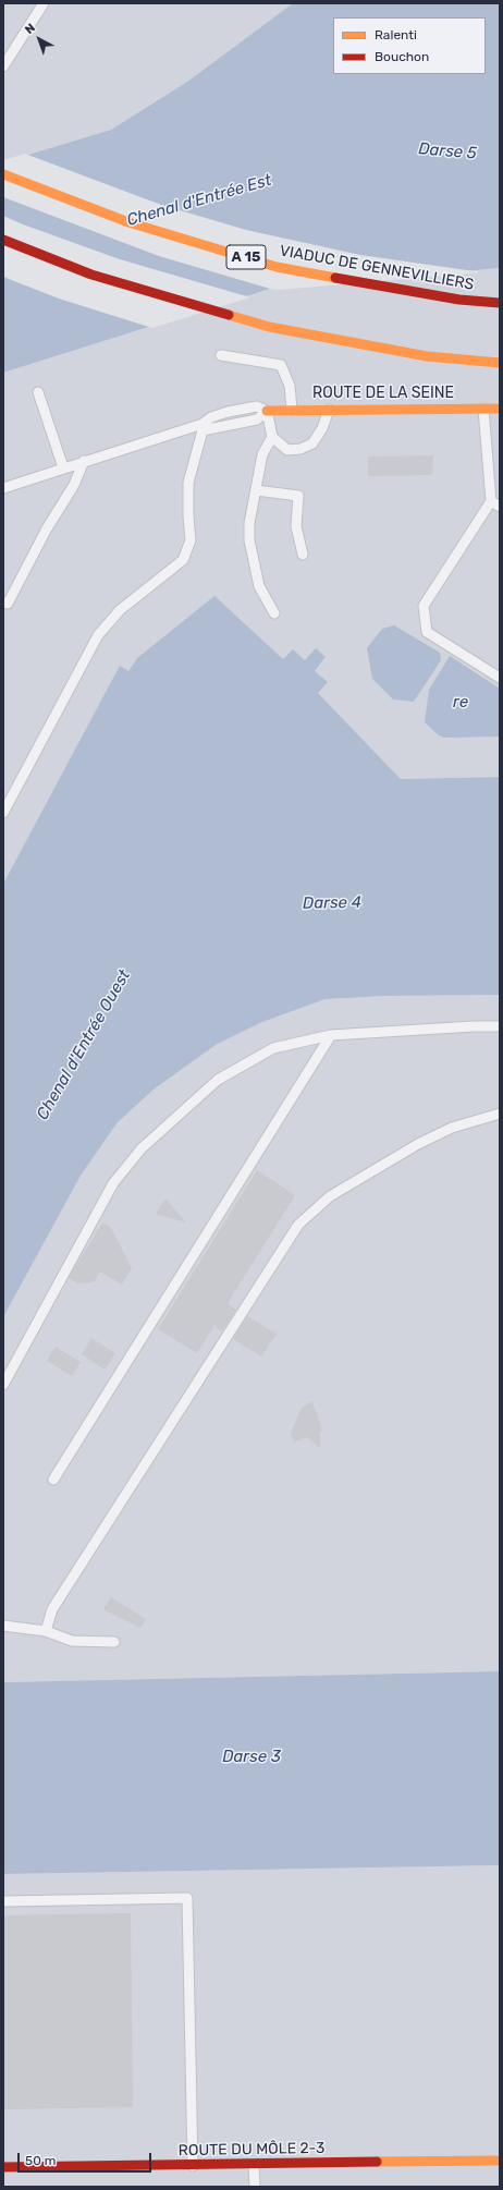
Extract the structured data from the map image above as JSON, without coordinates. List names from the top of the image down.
{
  "streets": {
    "main road": [
      "A 15",
      "VIADUC DE GENNEVILLIERS",
      "ROUTE DE LA SEINE",
      "ROUTE DU MÔLE 2-3"
    ]
  },
  "water": [
    "Darse 5",
    "Chenal d'Entrée Est",
    "re",
    "Darse 4",
    "Chenal d'Entrée Ouest",
    "Darse 3"
  ],
  "legend": ["Ralenti", "Bouchon"],
  "scale_bar": "50 m",
  "north": "top left"
}
